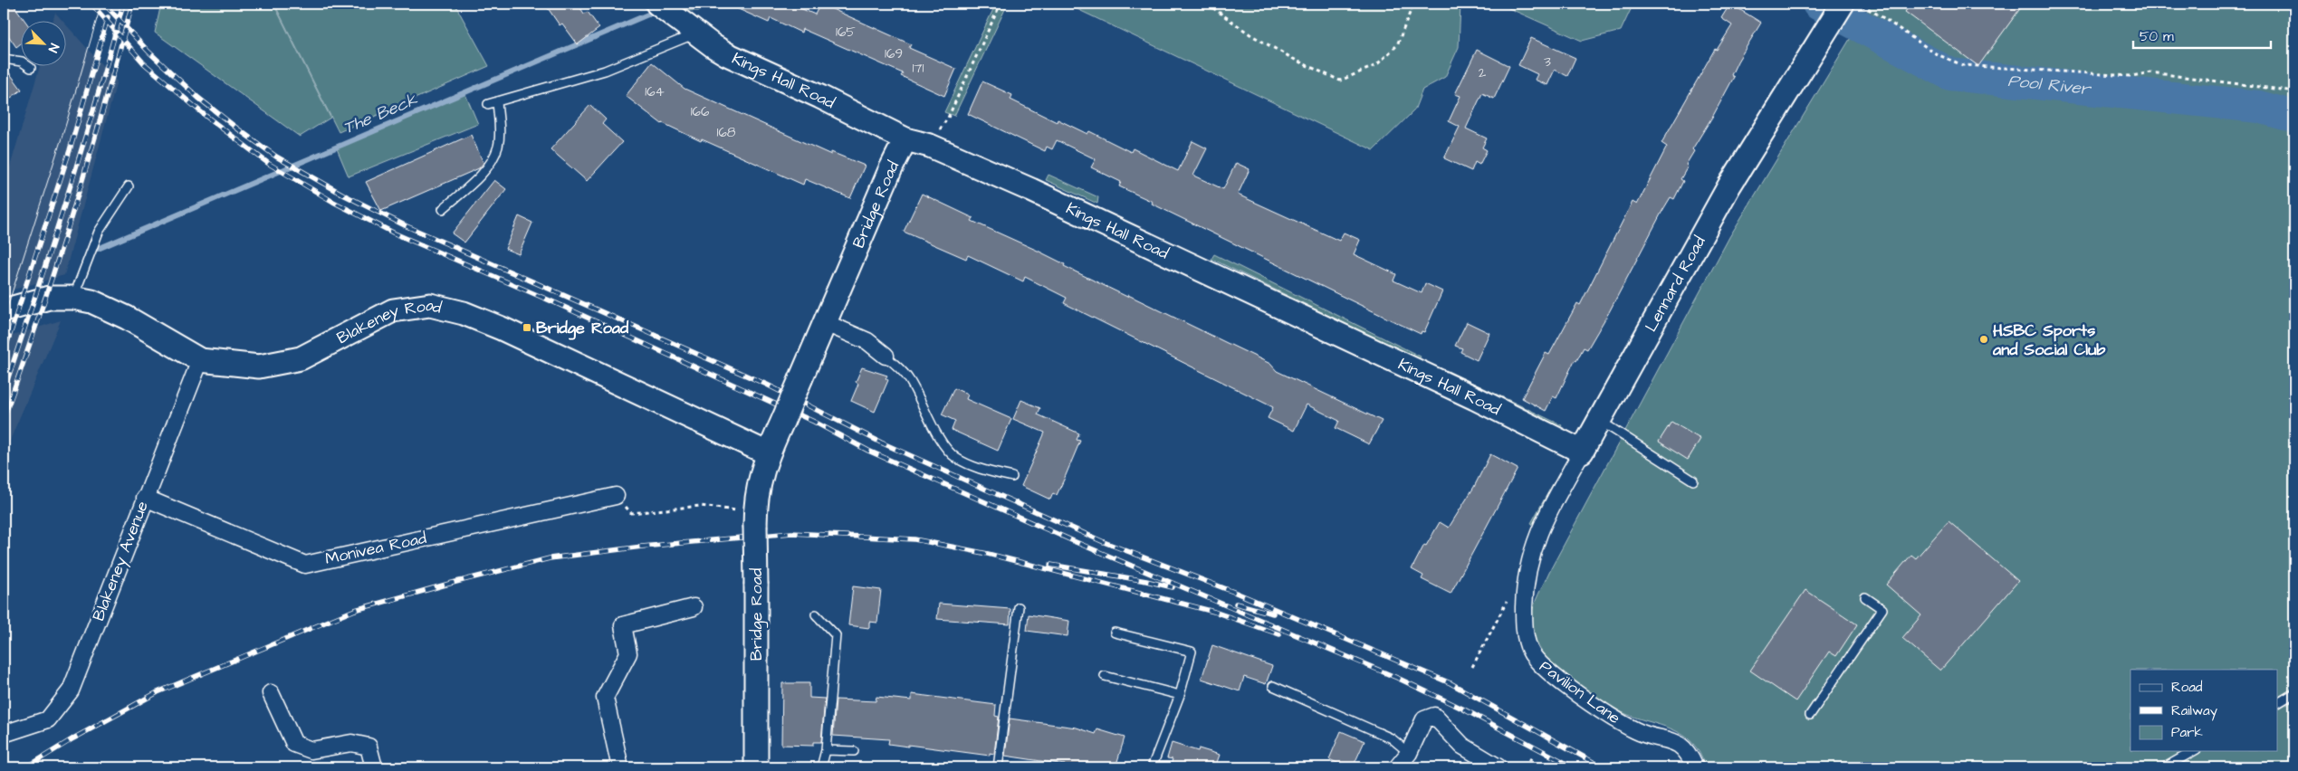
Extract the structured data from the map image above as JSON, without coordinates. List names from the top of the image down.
{
  "streets": {
    "street": [
      "Kings Hall Road",
      "Bridge Road",
      "Lennard Road",
      "Blakeney Road",
      "Monivea Road",
      "Blakeney Avenue",
      "Pavilion Lane"
    ]
  },
  "crossings": [
    ["Kings Hall Road", "Bridge Road"],
    ["Kings Hall Road", "Lennard Road"],
    ["Bridge Road", "Blakeney Road"],
    ["Lennard Road", "Pavilion Lane"],
    ["Blakeney Road", "Blakeney Avenue"],
    ["Monivea Road", "Blakeney Avenue"]
  ],
  "water": ["Pool River", "The Beck"],
  "places": {
    "transit": ["Bridge Road"],
    "other": ["HSBC Sports and Social Club"]
  },
  "house_numbers": [
    "165",
    "169",
    "3",
    "171",
    "2",
    "164",
    "166",
    "168"
  ],
  "legend": ["Road", "Railway", "Park"],
  "scale_bar": "50 m",
  "north": "bottom right"
}
